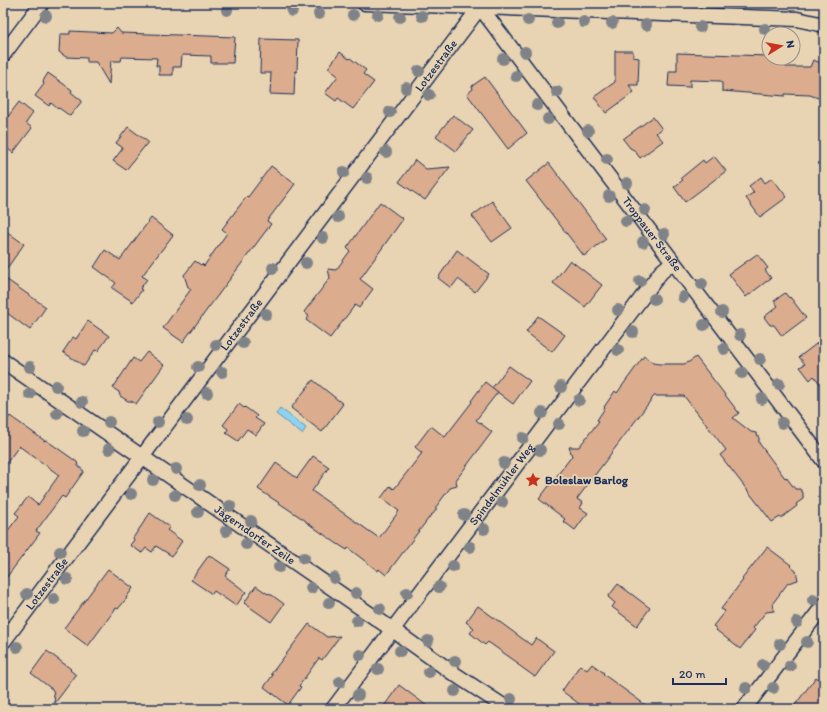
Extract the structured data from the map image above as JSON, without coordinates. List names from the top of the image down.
{
  "streets": {
    "street": [
      "Lotzestraße",
      "Troppauer Straße",
      "Spindelmühler Weg",
      "Jägerndorfer Zeile"
    ]
  },
  "crossings": [
    ["Lotzestraße", "Troppauer Straße"],
    ["Lotzestraße", "Jägerndorfer Zeile"],
    ["Troppauer Straße", "Spindelmühler Weg"],
    ["Spindelmühler Weg", "Jägerndorfer Zeile"]
  ],
  "places": {
    "place": ["Boleslaw Barlog"]
  },
  "scale_bar": "20 m",
  "north": "right"
}
